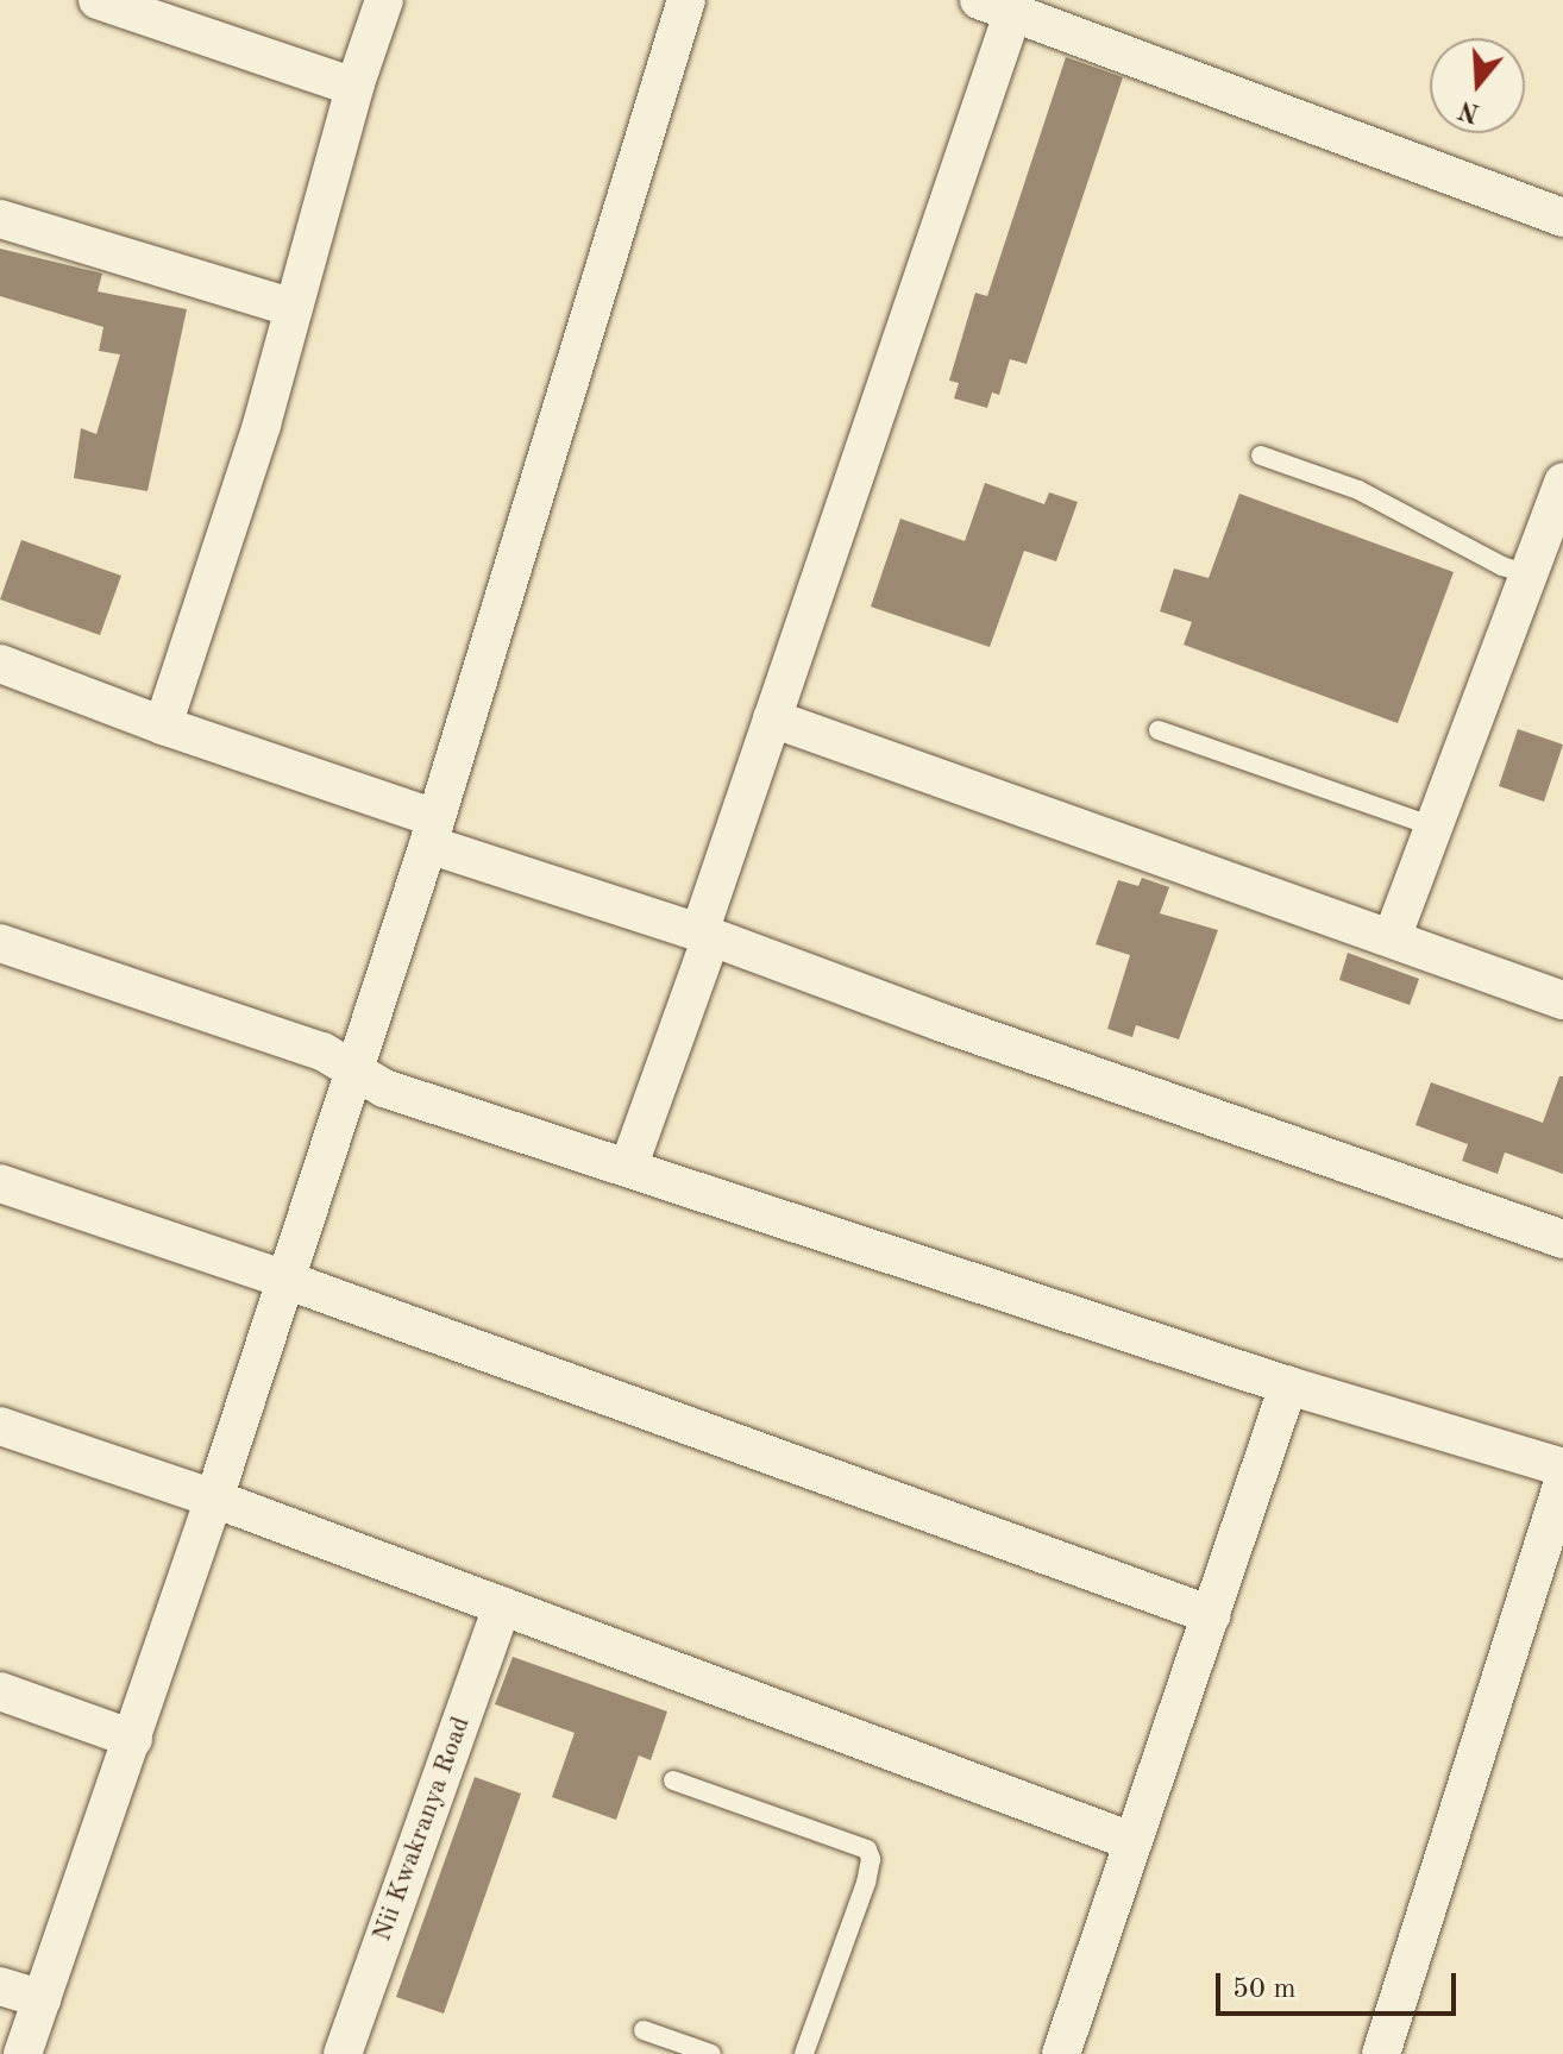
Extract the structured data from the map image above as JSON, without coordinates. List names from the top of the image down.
{
  "streets": {
    "street": ["Nii Kwakranya Road"]
  },
  "scale_bar": "50 m",
  "north": "bottom"
}
